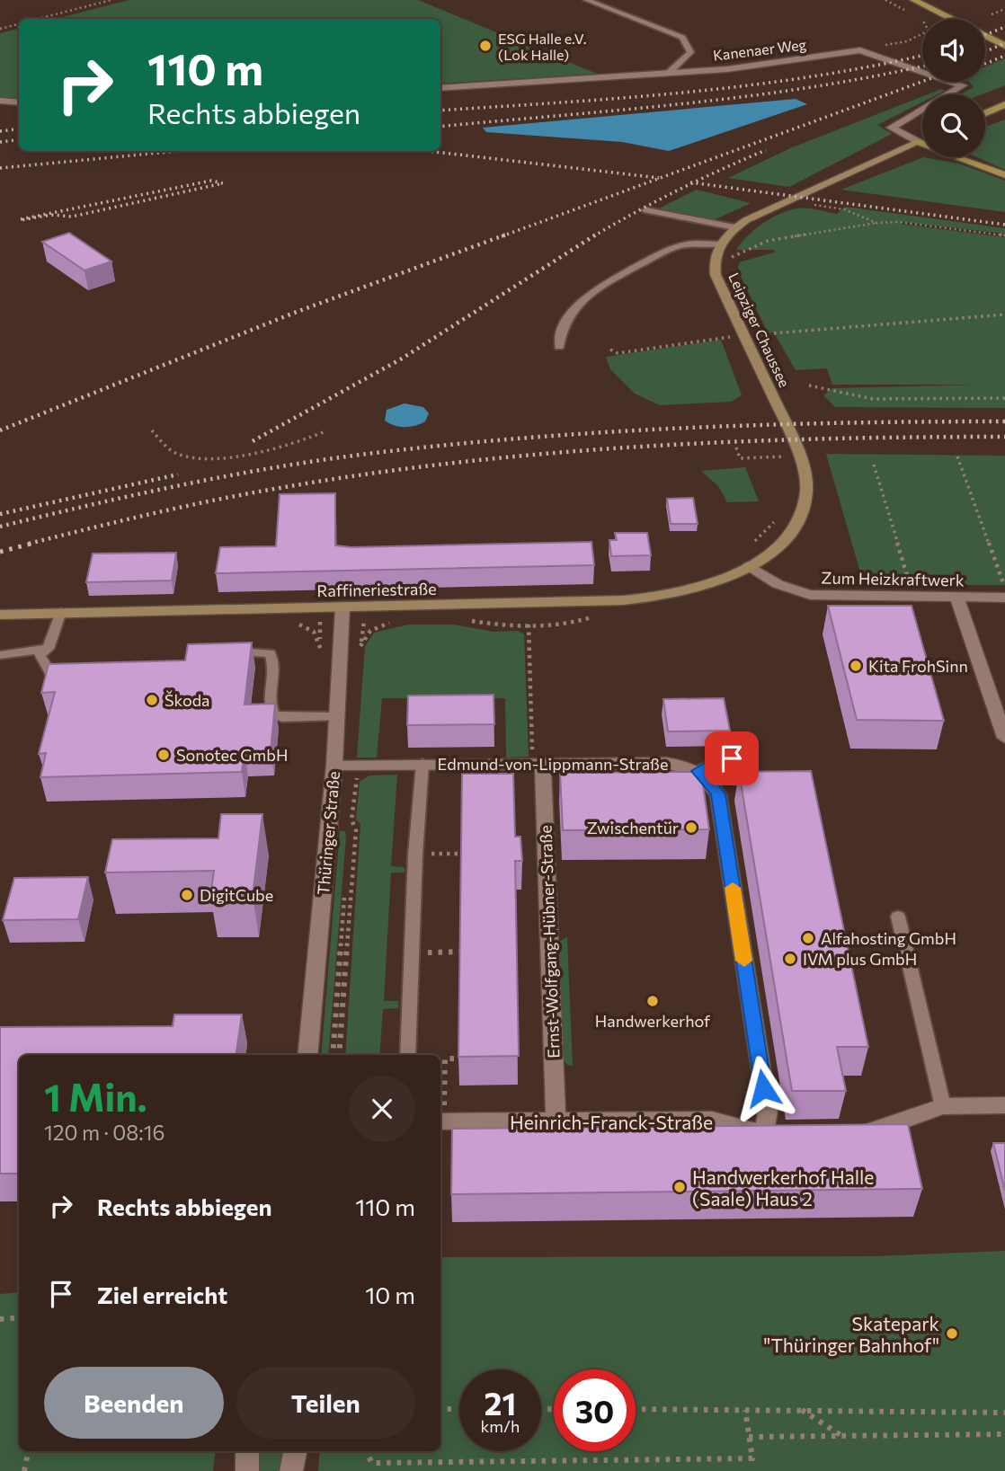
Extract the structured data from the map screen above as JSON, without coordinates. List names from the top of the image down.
{
  "streets": {
    "main road": ["Leipziger Chaussee", "Raffineriestraße"],
    "street": [
      "Kanenaer Weg",
      "Zum Heizkraftwerk",
      "Edmund-von-Lippmann-Straße",
      "Thüringer Straße",
      "Ernst-Wolfgang-Hübner-Straße",
      "Heinrich-Franck-Straße"
    ]
  },
  "crossings": [
    ["Leipziger Chaussee", "Zum Heizkraftwerk"],
    ["Leipziger Chaussee", "Raffineriestraße"],
    ["Zum Heizkraftwerk", "Raffineriestraße"],
    ["Raffineriestraße", "Thüringer Straße"],
    ["Edmund-von-Lippmann-Straße", "Thüringer Straße"],
    ["Edmund-von-Lippmann-Straße", "Ernst-Wolfgang-Hübner-Straße"],
    ["Edmund-von-Lippmann-Straße", "Heinrich-Franck-Straße"],
    ["Ernst-Wolfgang-Hübner-Straße", "Heinrich-Franck-Straße"]
  ],
  "places": [
    "ESG Halle e.V. (Lok Halle)",
    "Kita FrohSinn",
    "Škoda",
    "Sonotec GmbH",
    "Zwischentür",
    "DigitCube",
    "Alfahosting GmbH",
    "IVM plus GmbH",
    "Handwerkerhof",
    "Handwerkerhof Halle (Saale) Haus 2",
    "Skatepark \"Thüringer Bahnhof\""
  ],
  "page": {
    "turn": ["110 m", "Rechts abbiegen"],
    "heading": ["1 Min.", "120 m · 08:16"],
    "list": [
      {
        "name": "Rechts abbiegen",
        "value": "110 m"
      },
      {
        "name": "Ziel erreicht",
        "value": "10 m"
      }
    ],
    "buttons": ["Beenden", "Teilen"],
    "speed": "21 km/h",
    "limit": "30"
  }
}
